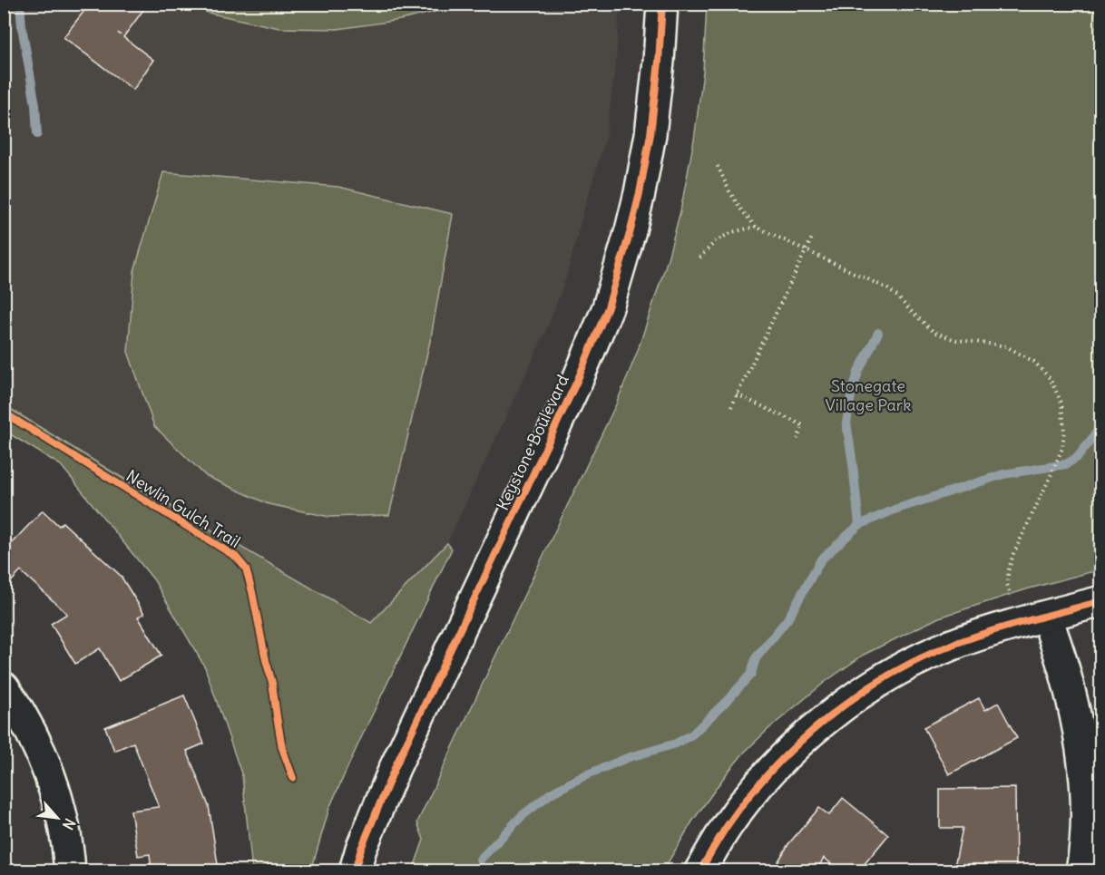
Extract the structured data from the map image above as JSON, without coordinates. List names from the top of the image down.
{
  "streets": {
    "street": ["Keystone Boulevard"],
    "cycle path": ["Newlin Gulch Trail"]
  },
  "parks": ["Stonegate Village Park"],
  "north": "bottom right"
}
